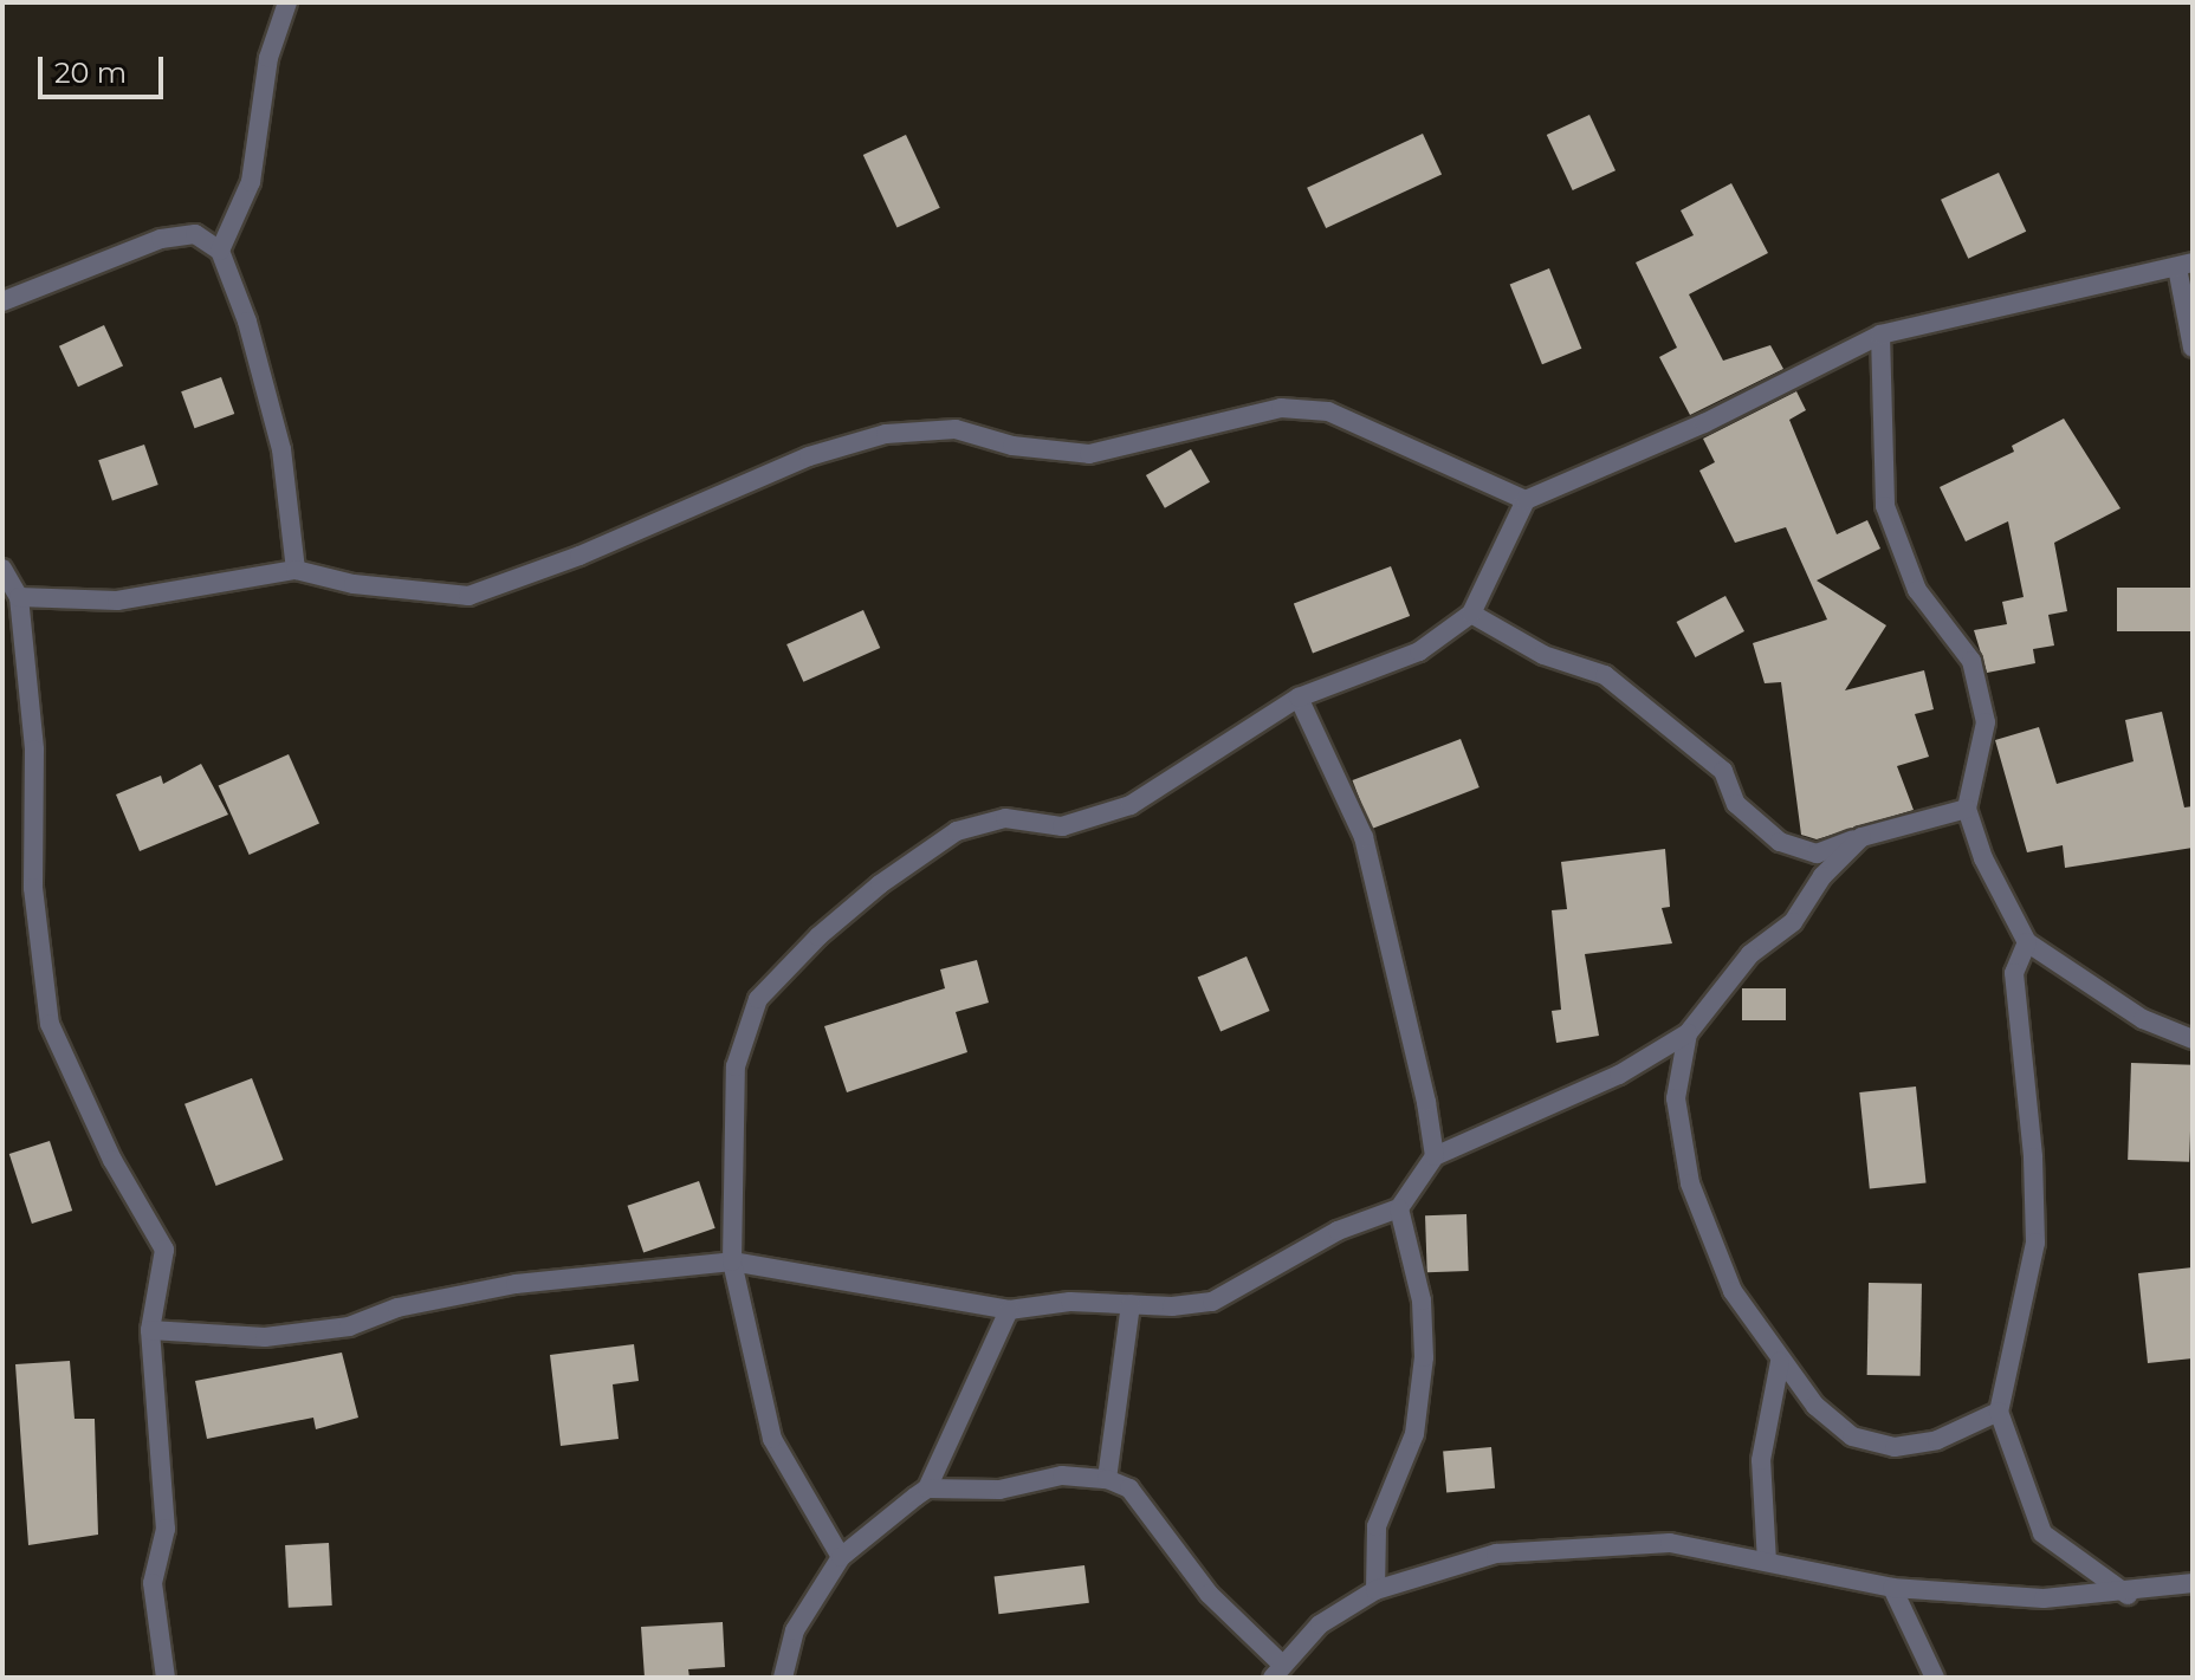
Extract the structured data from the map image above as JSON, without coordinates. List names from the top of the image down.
{
  "scale_bar": "20 m"
}
